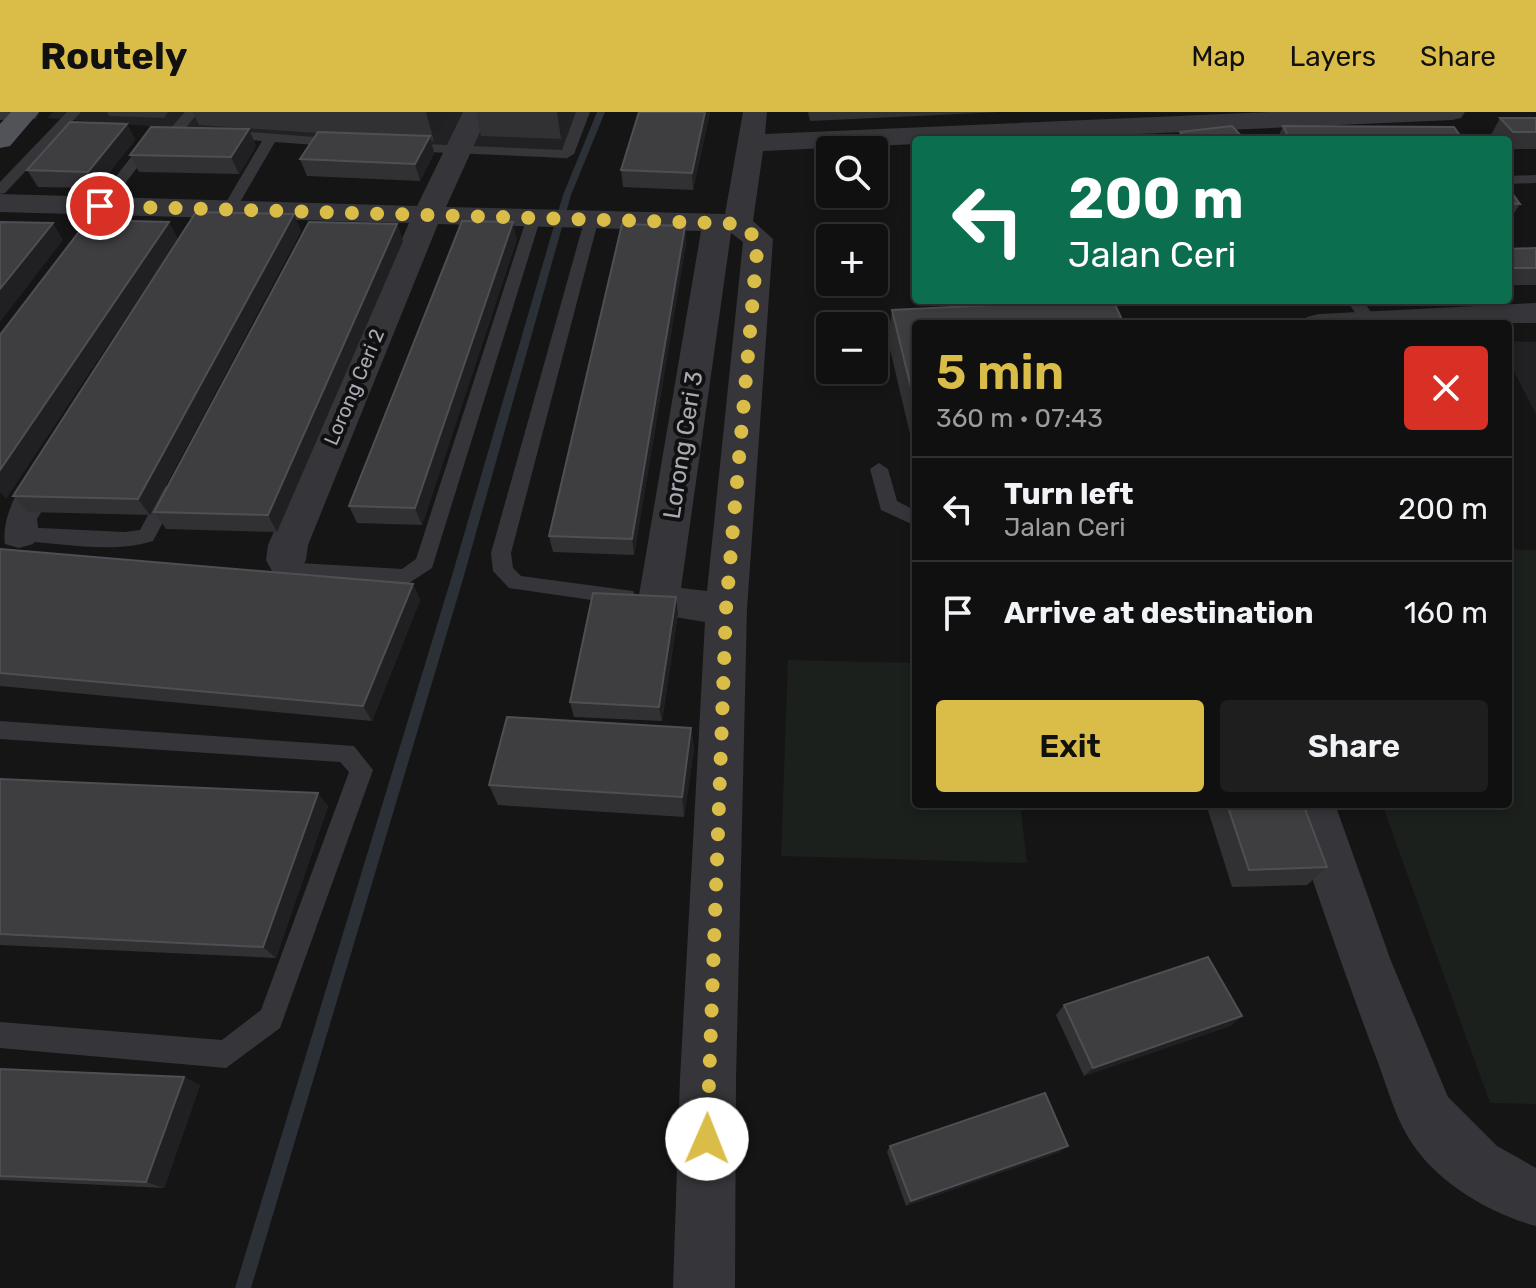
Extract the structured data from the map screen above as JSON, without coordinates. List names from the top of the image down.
{
  "streets": {
    "street": ["Lorong Ceri 2", "Lorong Ceri 3"]
  },
  "page": {
    "header": "Routely",
    "nav": ["Map", "Layers", "Share"],
    "map_buttons": ["+", "−"],
    "turn": ["200 m", "Jalan Ceri"],
    "heading": ["5 min", "360 m · 07:43"],
    "list": [
      {
        "name": "Turn left",
        "note": "Jalan Ceri",
        "value": "200 m"
      },
      {
        "name": "Arrive at destination",
        "value": "160 m"
      }
    ],
    "buttons": ["Exit", "Share"]
  }
}
